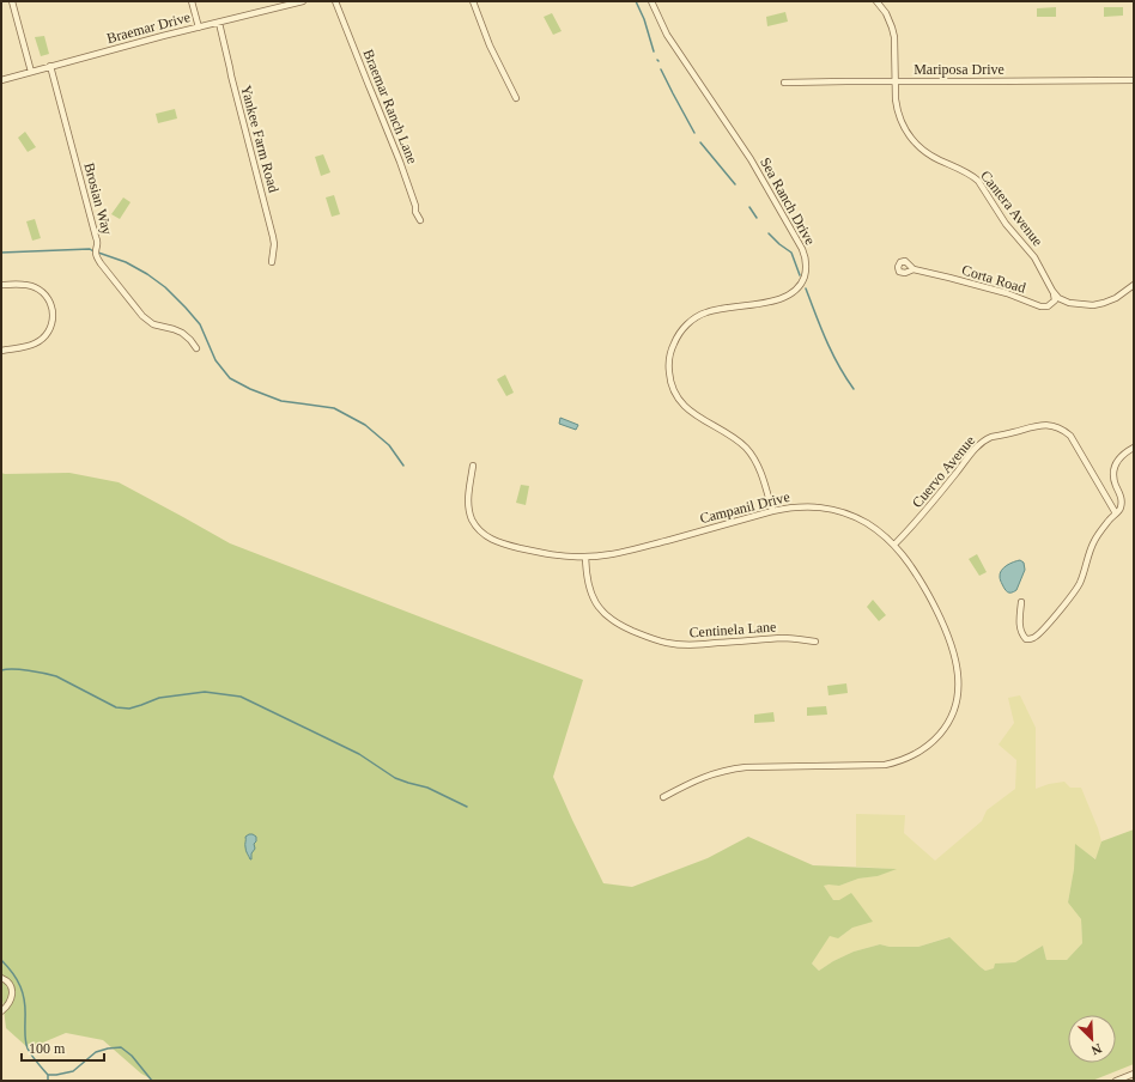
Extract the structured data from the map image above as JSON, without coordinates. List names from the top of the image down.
{
  "streets": {
    "street": [
      "Braemar Drive",
      "Mariposa Drive",
      "Braemar Ranch Lane",
      "Yankee Farm Road",
      "Brosian Way",
      "Sea Ranch Drive",
      "Cantera Avenue",
      "Corta Road",
      "Cuervo Avenue",
      "Campanil Drive",
      "Centinela Lane"
    ]
  },
  "crossings": [
    ["Braemar Drive", "Yankee Farm Road"],
    ["Braemar Drive", "Brosian Way"],
    ["Mariposa Drive", "Cantera Avenue"],
    ["Sea Ranch Drive", "Campanil Drive"],
    ["Cantera Avenue", "Corta Road"],
    ["Cuervo Avenue", "Campanil Drive"],
    ["Campanil Drive", "Centinela Lane"]
  ],
  "scale_bar": "100 m",
  "north": "bottom right"
}
